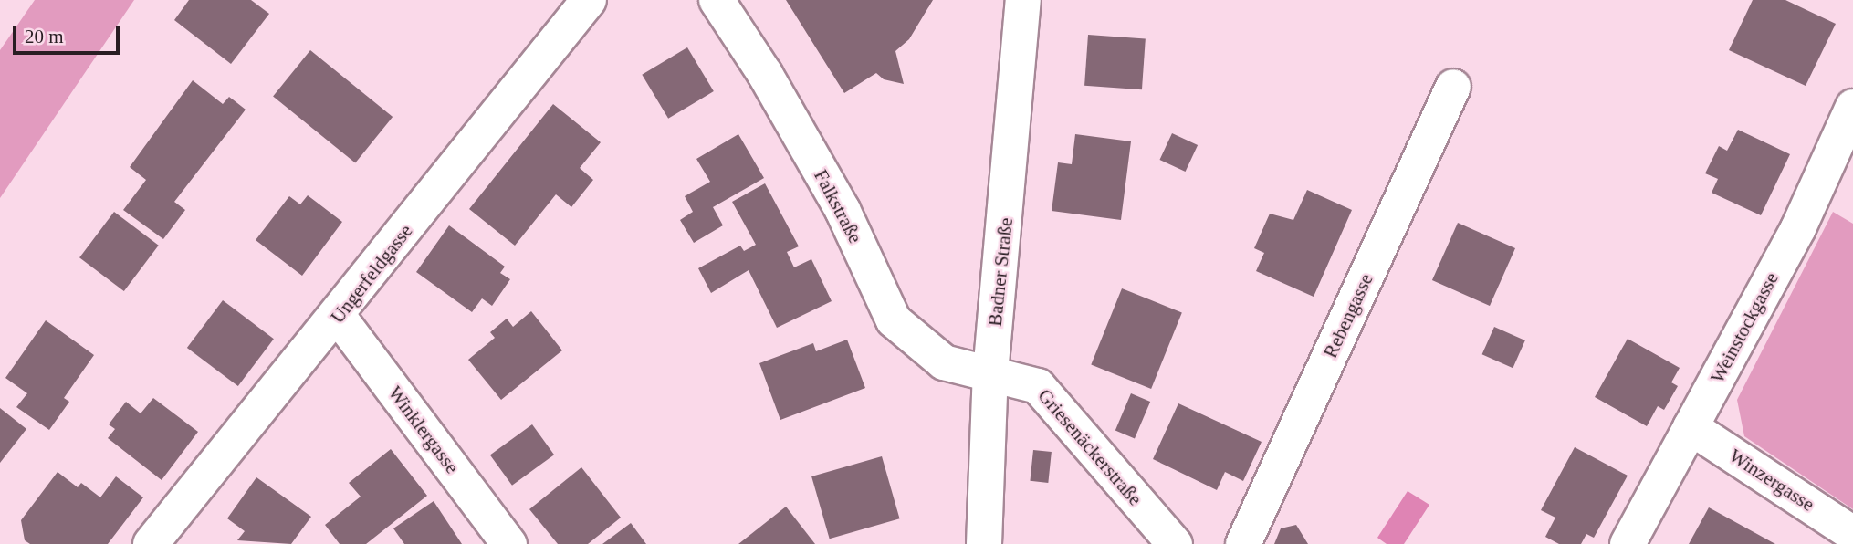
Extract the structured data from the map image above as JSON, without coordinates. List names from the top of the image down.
{
  "streets": {
    "street": [
      "Falkstraße",
      "Badner Straße",
      "Ungerfeldgasse",
      "Rebengasse",
      "Weinstockgasse",
      "Winklergasse",
      "Griesenäckerstraße",
      "Winzergasse"
    ]
  },
  "crossings": [
    ["Falkstraße", "Badner Straße"],
    ["Falkstraße", "Griesenäckerstraße"],
    ["Badner Straße", "Griesenäckerstraße"],
    ["Ungerfeldgasse", "Winklergasse"],
    ["Weinstockgasse", "Winzergasse"]
  ],
  "scale_bar": "20 m"
}
